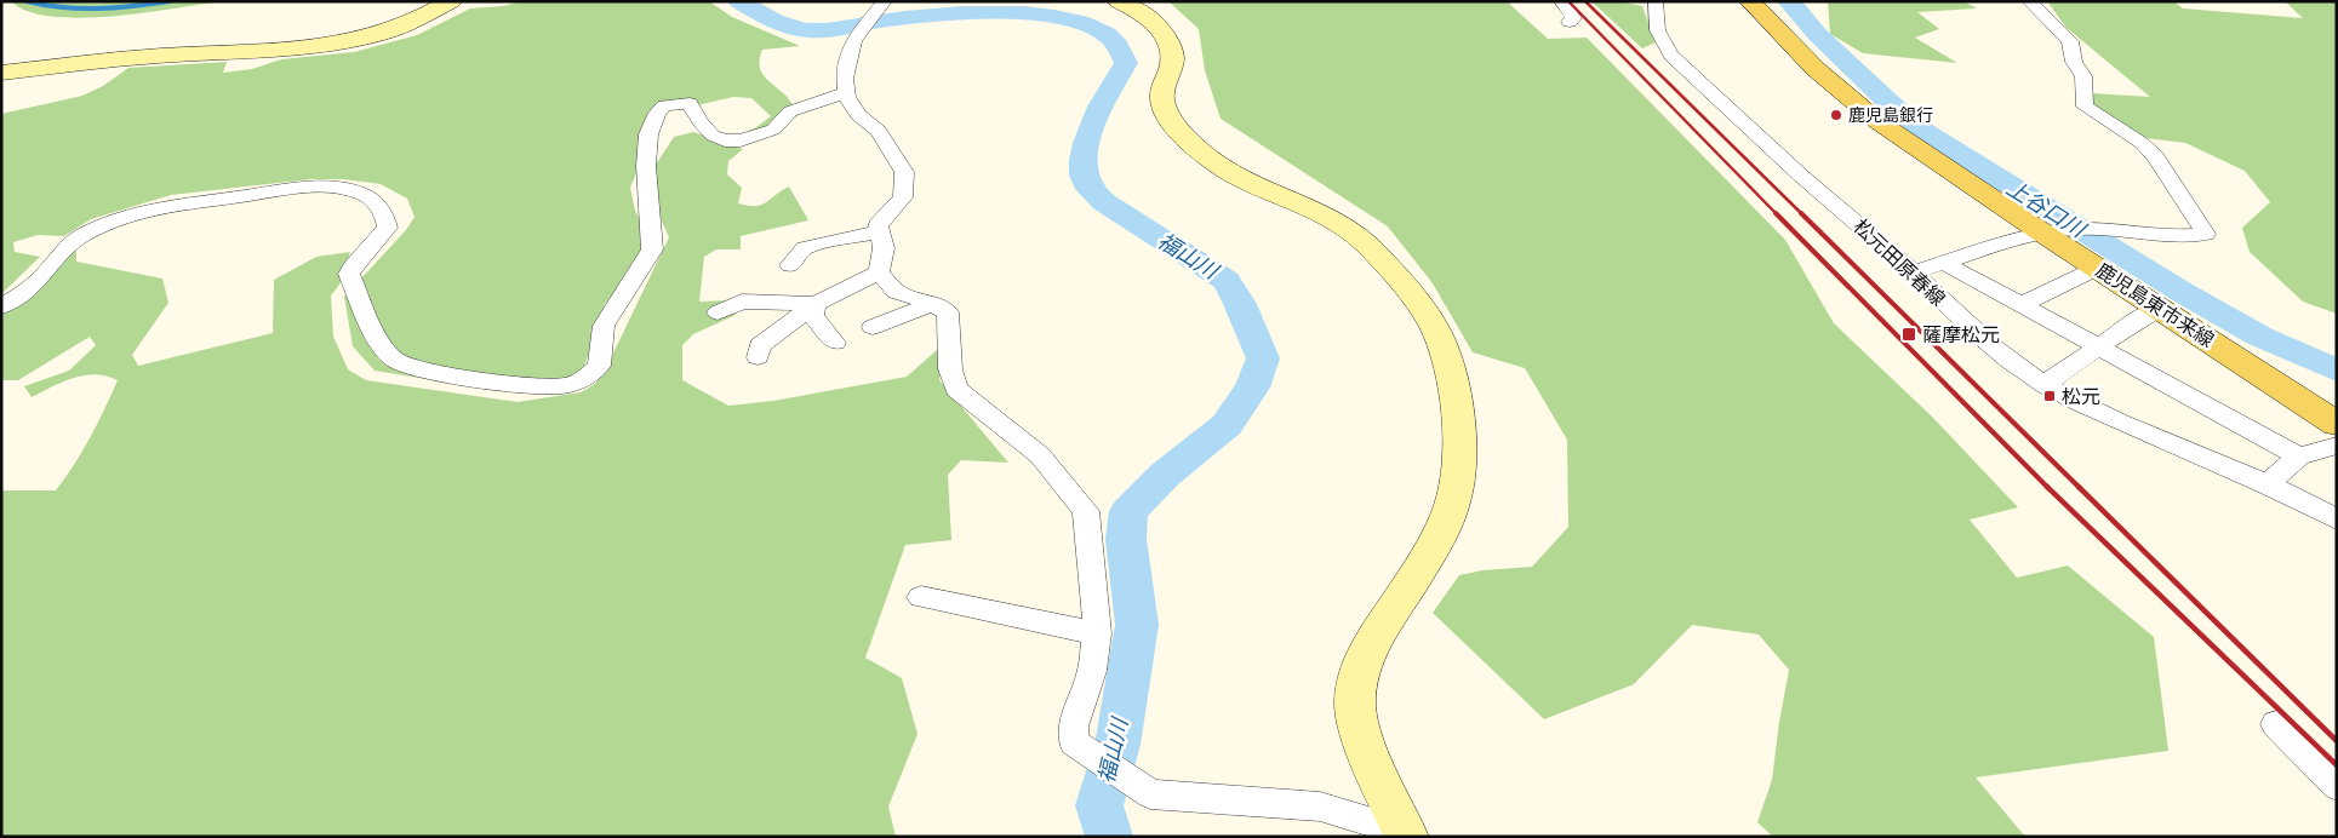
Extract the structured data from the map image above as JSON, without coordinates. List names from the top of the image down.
{
  "streets": {
    "main road": ["鹿児島東市来線"],
    "street": ["松元田原春線"]
  },
  "water": ["上谷口川", "福山川"],
  "places": {
    "other": ["鹿児島銀行"],
    "transit": ["薩摩松元", "松元"]
  }
}
